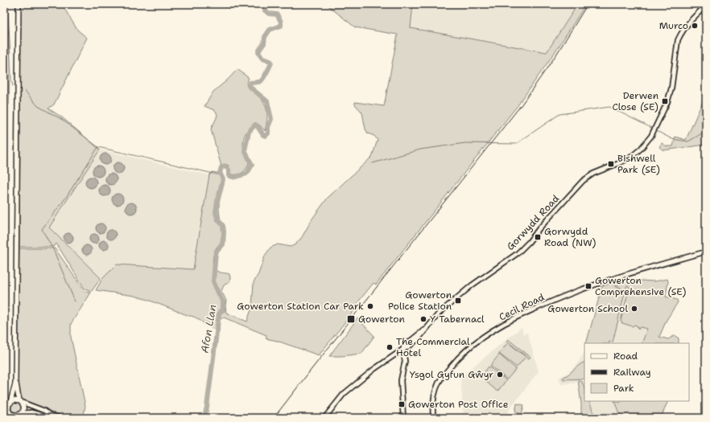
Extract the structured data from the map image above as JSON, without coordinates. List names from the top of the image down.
{
  "streets": {
    "main road": ["Gorwydd Road", "Cecil Road"]
  },
  "water": ["Afon Llan"],
  "places": {
    "other": [
      "Murco",
      "Gowerton Station Car Park",
      "Gowerton School",
      "Y Tabernacl",
      "The Commercial Hotel",
      "Ysgol Gyfun Gŵyr"
    ],
    "transit": [
      "Derwen Close (SE)",
      "Bishwell Park (SE)",
      "Gorwydd Road (NW)",
      "Gowerton Comprehensive (SE)",
      "Gowerton Police Station",
      "Gowerton",
      "Gowerton Post Office"
    ]
  },
  "legend": ["Road", "Railway", "Park"]
}
